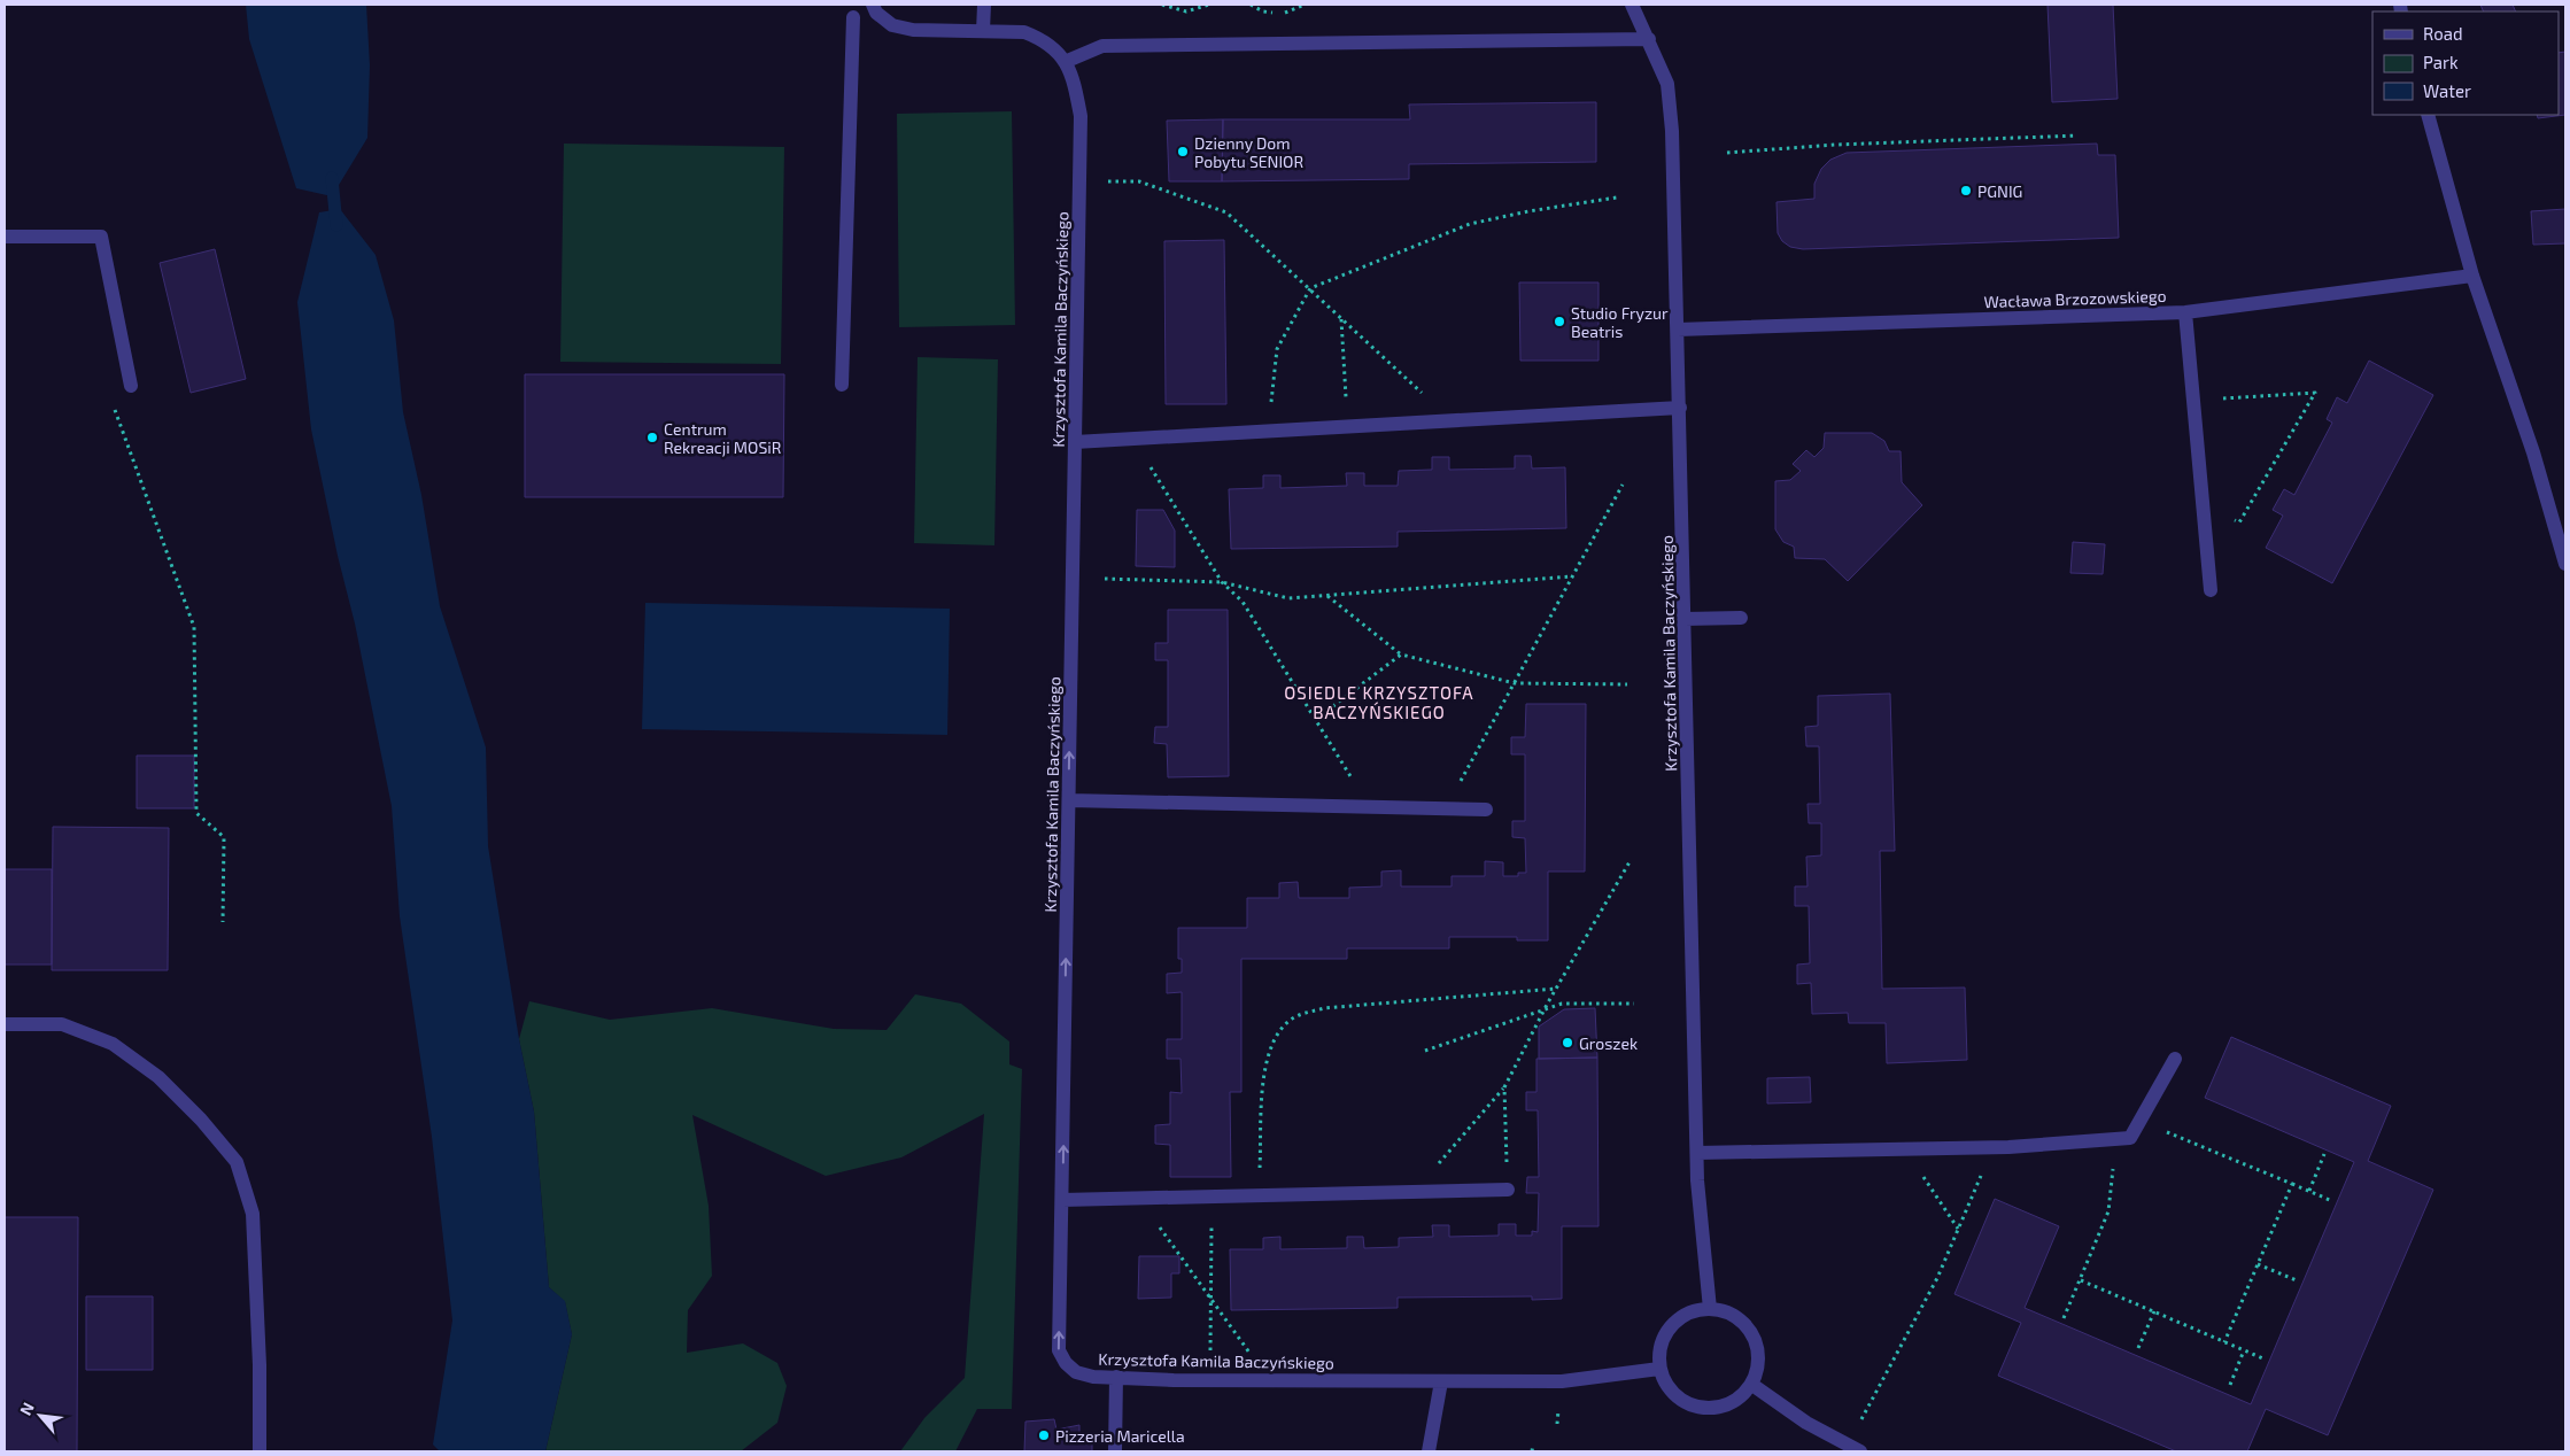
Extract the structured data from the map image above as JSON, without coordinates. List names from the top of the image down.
{
  "streets": {
    "street": ["Wacława Brzozowskiego", "Krzysztofa Kamila Baczyńskiego"]
  },
  "crossings": [
    ["Wacława Brzozowskiego", "Krzysztofa Kamila Baczyńskiego"]
  ],
  "districts": ["OSIEDLE KRZYSZTOFA BACZYŃSKIEGO"],
  "places": [
    "Dzienny Dom Pobytu SENIOR",
    "PGNIG",
    "Studio Fryzur Beatris",
    "Centrum Rekreacji MOSiR",
    "Groszek",
    "Pizzeria Maricella"
  ],
  "legend": ["Road", "Park", "Water"],
  "north": "top left"
}
